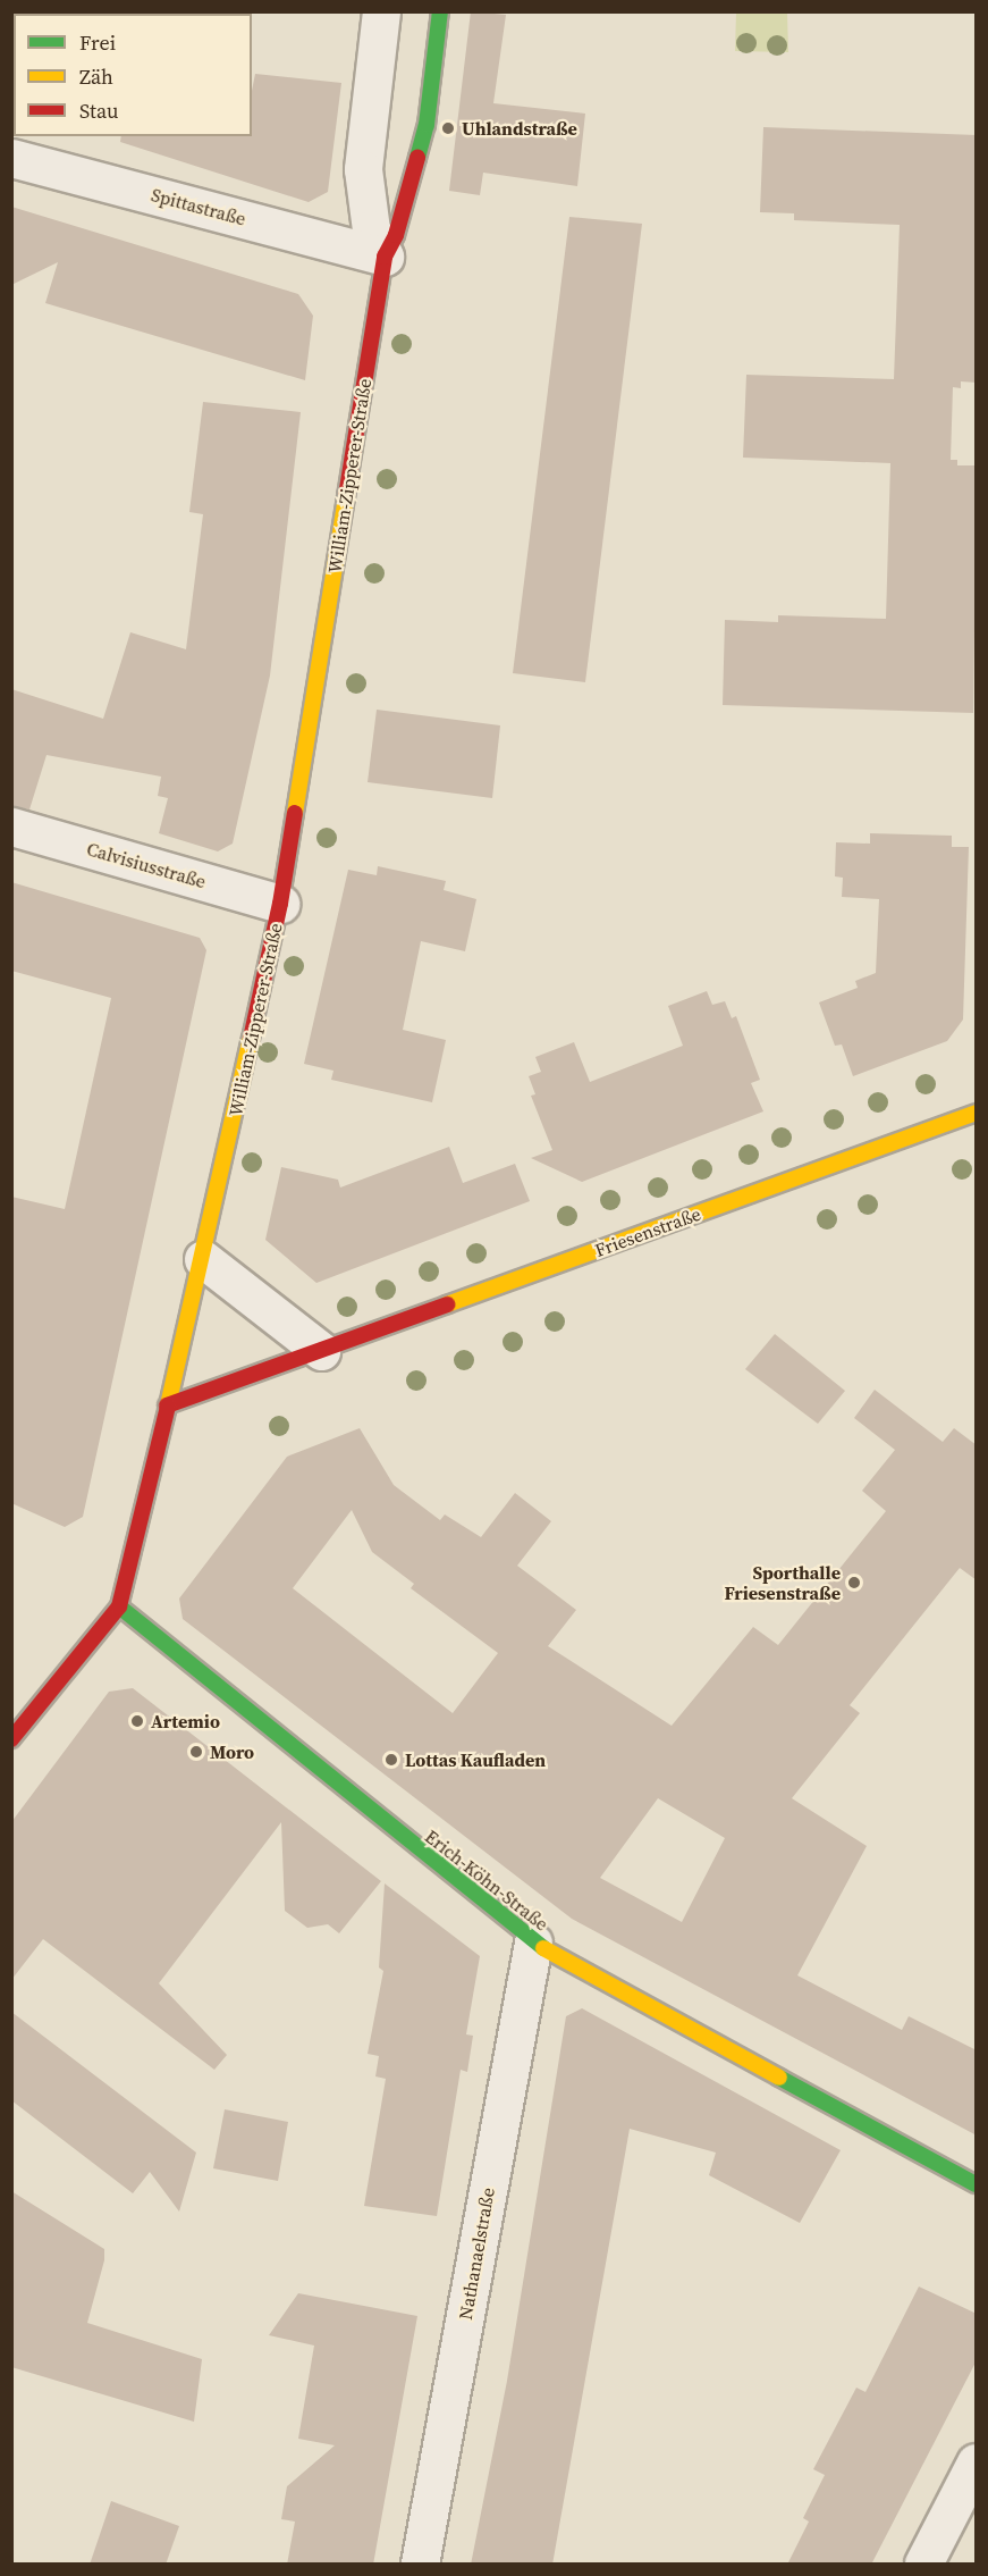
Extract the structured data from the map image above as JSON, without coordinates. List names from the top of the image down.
{
  "streets": {
    "street": [
      "Spittastraße",
      "William-Zipperer-Straße",
      "Calvisiusstraße",
      "Friesenstraße",
      "Erich-Köhn-Straße",
      "Nathanaelstraße"
    ]
  },
  "crossings": [
    ["Spittastraße", "William-Zipperer-Straße"],
    ["William-Zipperer-Straße", "Calvisiusstraße"],
    ["William-Zipperer-Straße", "Friesenstraße"],
    ["William-Zipperer-Straße", "Erich-Köhn-Straße"],
    ["Erich-Köhn-Straße", "Nathanaelstraße"]
  ],
  "places": [
    "Uhlandstraße",
    "Sporthalle Friesenstraße",
    "Artemio",
    "Moro",
    "Lottas Kaufladen"
  ],
  "legend": ["Frei", "Zäh", "Stau"]
}
